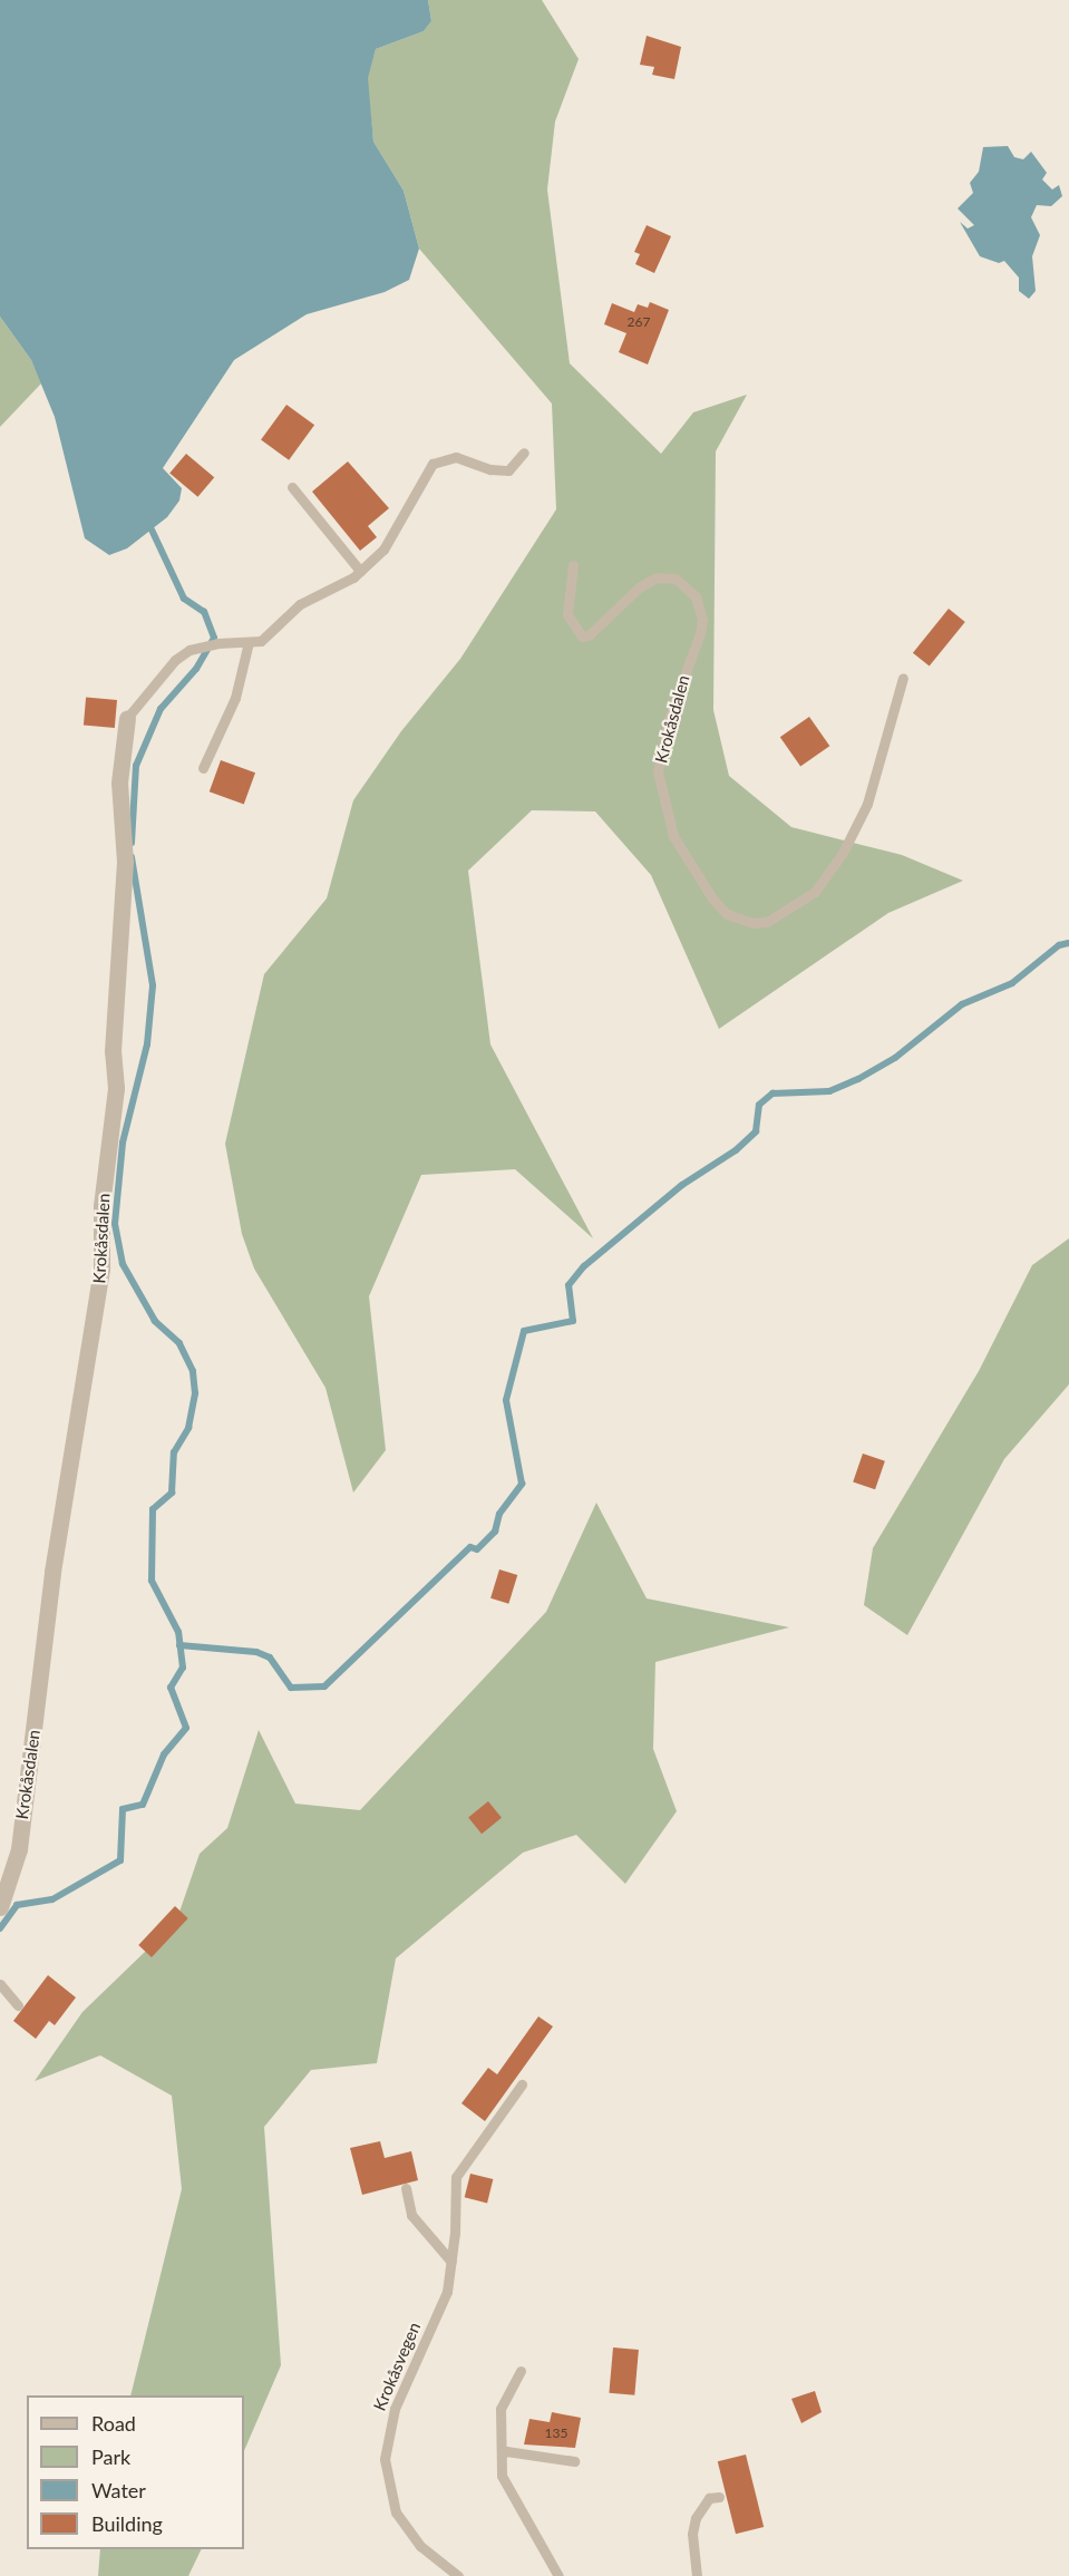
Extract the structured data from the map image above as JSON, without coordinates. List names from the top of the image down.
{
  "streets": {
    "street": ["Krokåsdalen"],
    "lane": ["Krokåsvegen"]
  },
  "house_numbers": ["267", "135"],
  "legend": [
    "Road",
    "Park",
    "Water",
    "Building"
  ]
}
